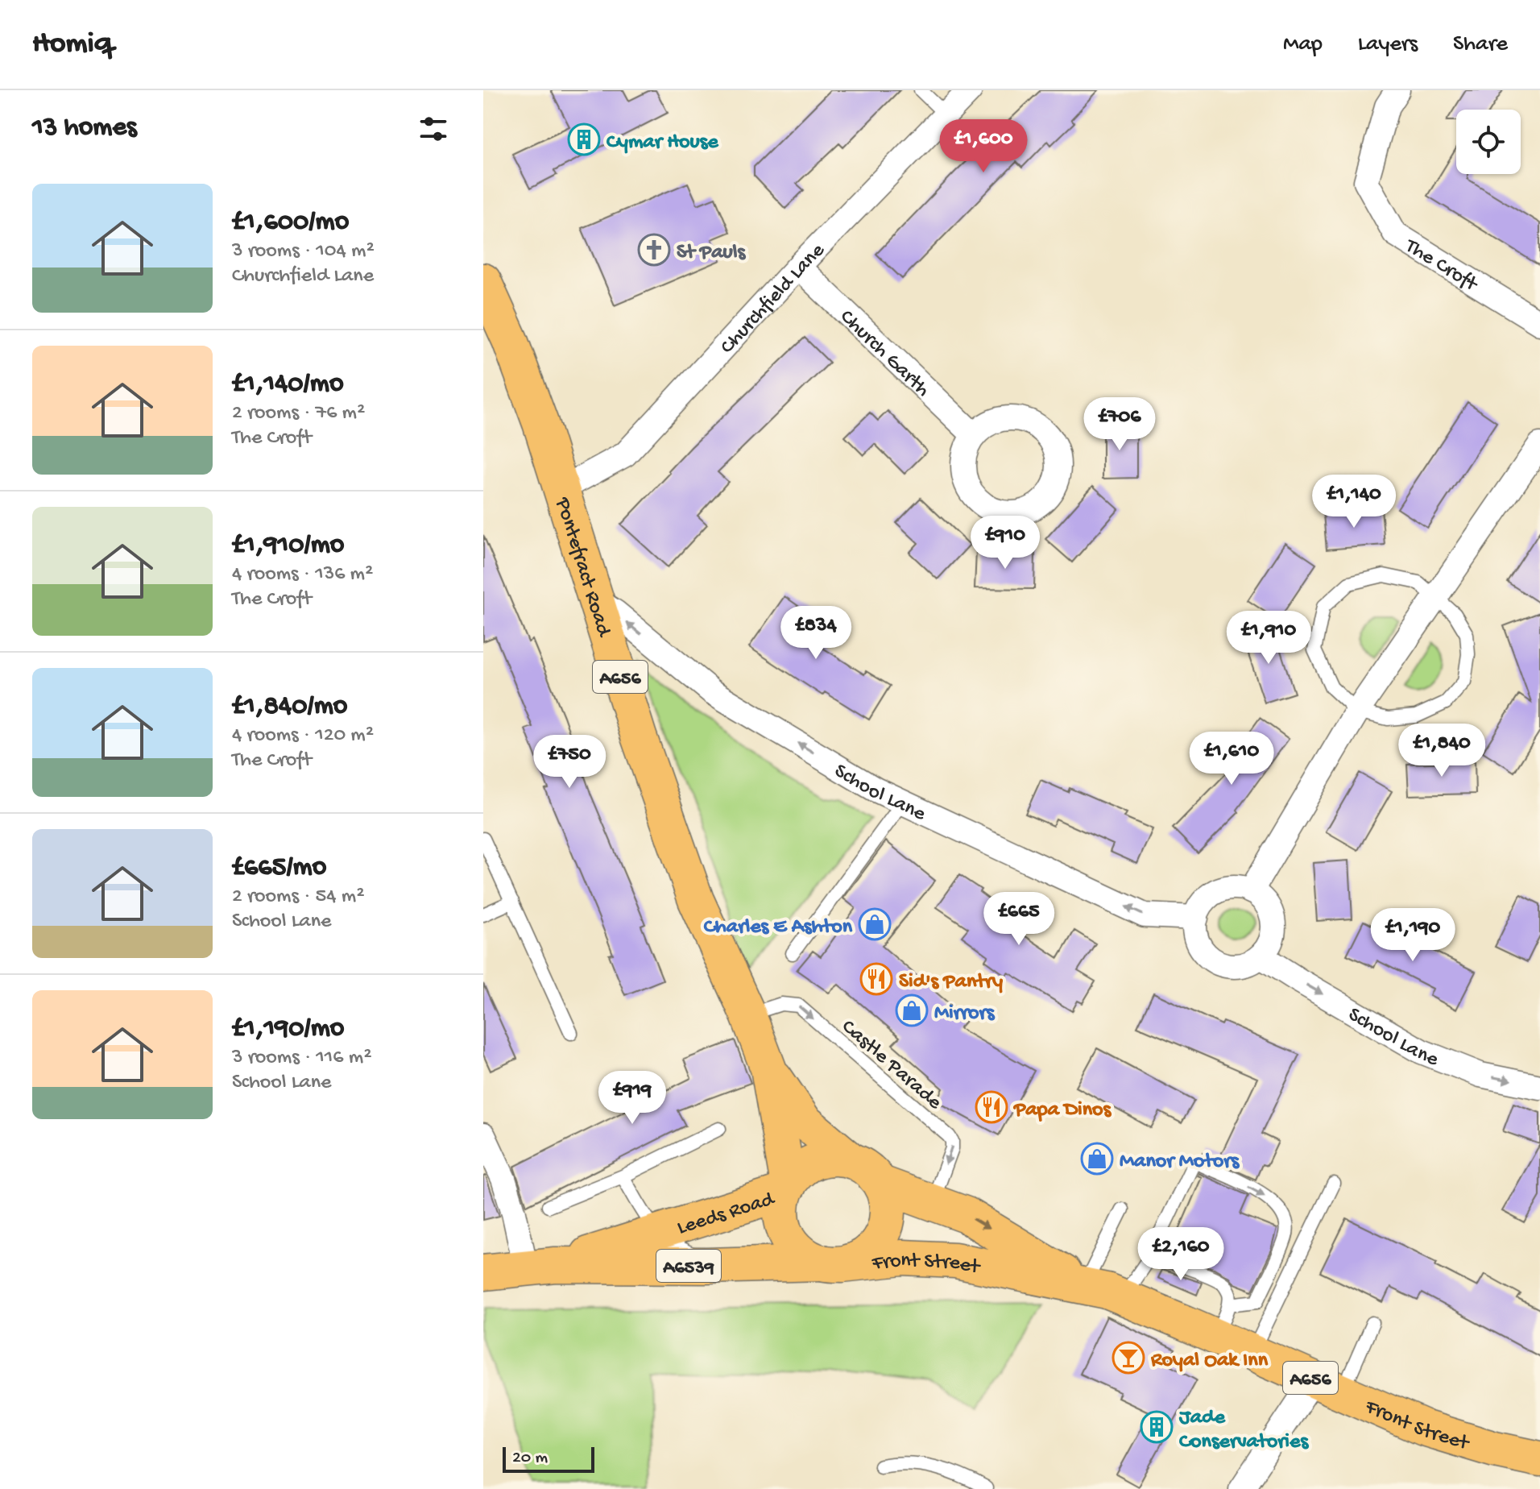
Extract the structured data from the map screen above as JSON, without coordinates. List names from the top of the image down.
{
  "streets": {
    "main road": [
      "Pontefract Road",
      "A656",
      "Leeds Road",
      "Front Street",
      "A6539"
    ],
    "street": [
      "The Croft",
      "Churchfield Lane",
      "Church Garth",
      "School Lane"
    ],
    "lane": ["Castle Parade"]
  },
  "crossings": [
    ["Churchfield Lane", "Church Garth"],
    ["Churchfield Lane", "Pontefract Road"],
    ["Pontefract Road", "School Lane"],
    ["Pontefract Road", "Castle Parade"],
    ["Pontefract Road", "Leeds Road"],
    ["Pontefract Road", "Front Street"],
    ["Castle Parade", "Front Street"],
    ["Leeds Road", "Front Street"]
  ],
  "one_way": ["Castle Parade"],
  "places": {
    "building": ["Cymar House", "Jade Conservatories"],
    "church": ["St Pauls"],
    "shop": ["Charles E Ashton", "Mirrors", "Manor Motors"],
    "restaurant": ["Sid's Pantry", "Papa Dinos"],
    "bar": ["Royal Oak Inn"]
  },
  "scale_bar": "20 m",
  "page": {
    "header": "Homiq",
    "nav": ["Map", "Layers", "Share"],
    "heading": "13 homes",
    "price": [
      "£1,600",
      "£706",
      "£1,140",
      "£910",
      "£834",
      "£1,910",
      "£1,840",
      "£1,610",
      "£750",
      "£665",
      "£1,190",
      "£919",
      "£2,160"
    ],
    "list": [
      {
        "name": "£1,600/mo",
        "note": "3 rooms · 104 m² · Churchfield Lane"
      },
      {
        "name": "£1,140/mo",
        "note": "2 rooms · 76 m² · The Croft"
      },
      {
        "name": "£1,910/mo",
        "note": "4 rooms · 136 m² · The Croft"
      },
      {
        "name": "£1,840/mo",
        "note": "4 rooms · 120 m² · The Croft"
      },
      {
        "name": "£665/mo",
        "note": "2 rooms · 54 m² · School Lane"
      },
      {
        "name": "£1,190/mo",
        "note": "3 rooms · 116 m² · School Lane"
      }
    ],
    "scale": "20 m"
  }
}
